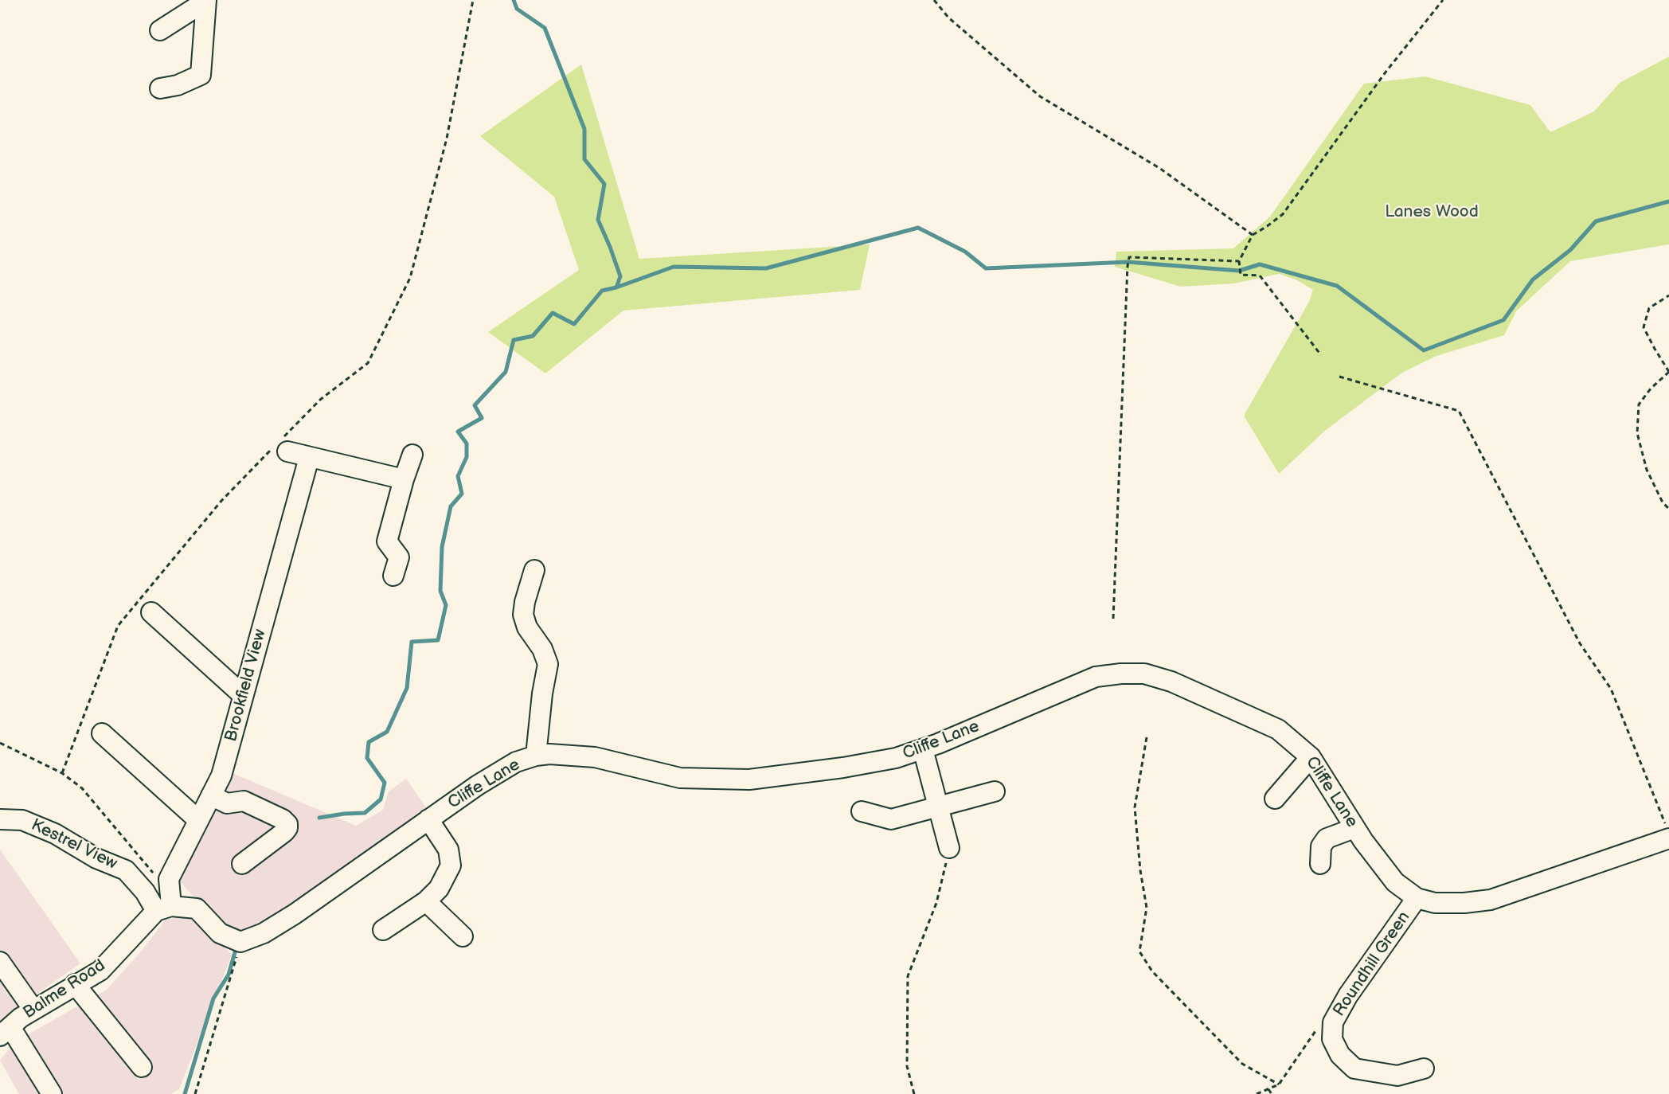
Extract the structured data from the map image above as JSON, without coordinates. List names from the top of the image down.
{
  "streets": {
    "street": [
      "Brookfield View",
      "Cliffe Lane",
      "Kestrel View",
      "Roundhill Green",
      "Balme Road"
    ]
  },
  "crossings": [
    ["Brookfield View", "Kestrel View"],
    ["Brookfield View", "Balme Road"],
    ["Cliffe Lane", "Roundhill Green"],
    ["Kestrel View", "Balme Road"]
  ],
  "parks": ["Lanes Wood"]
}
